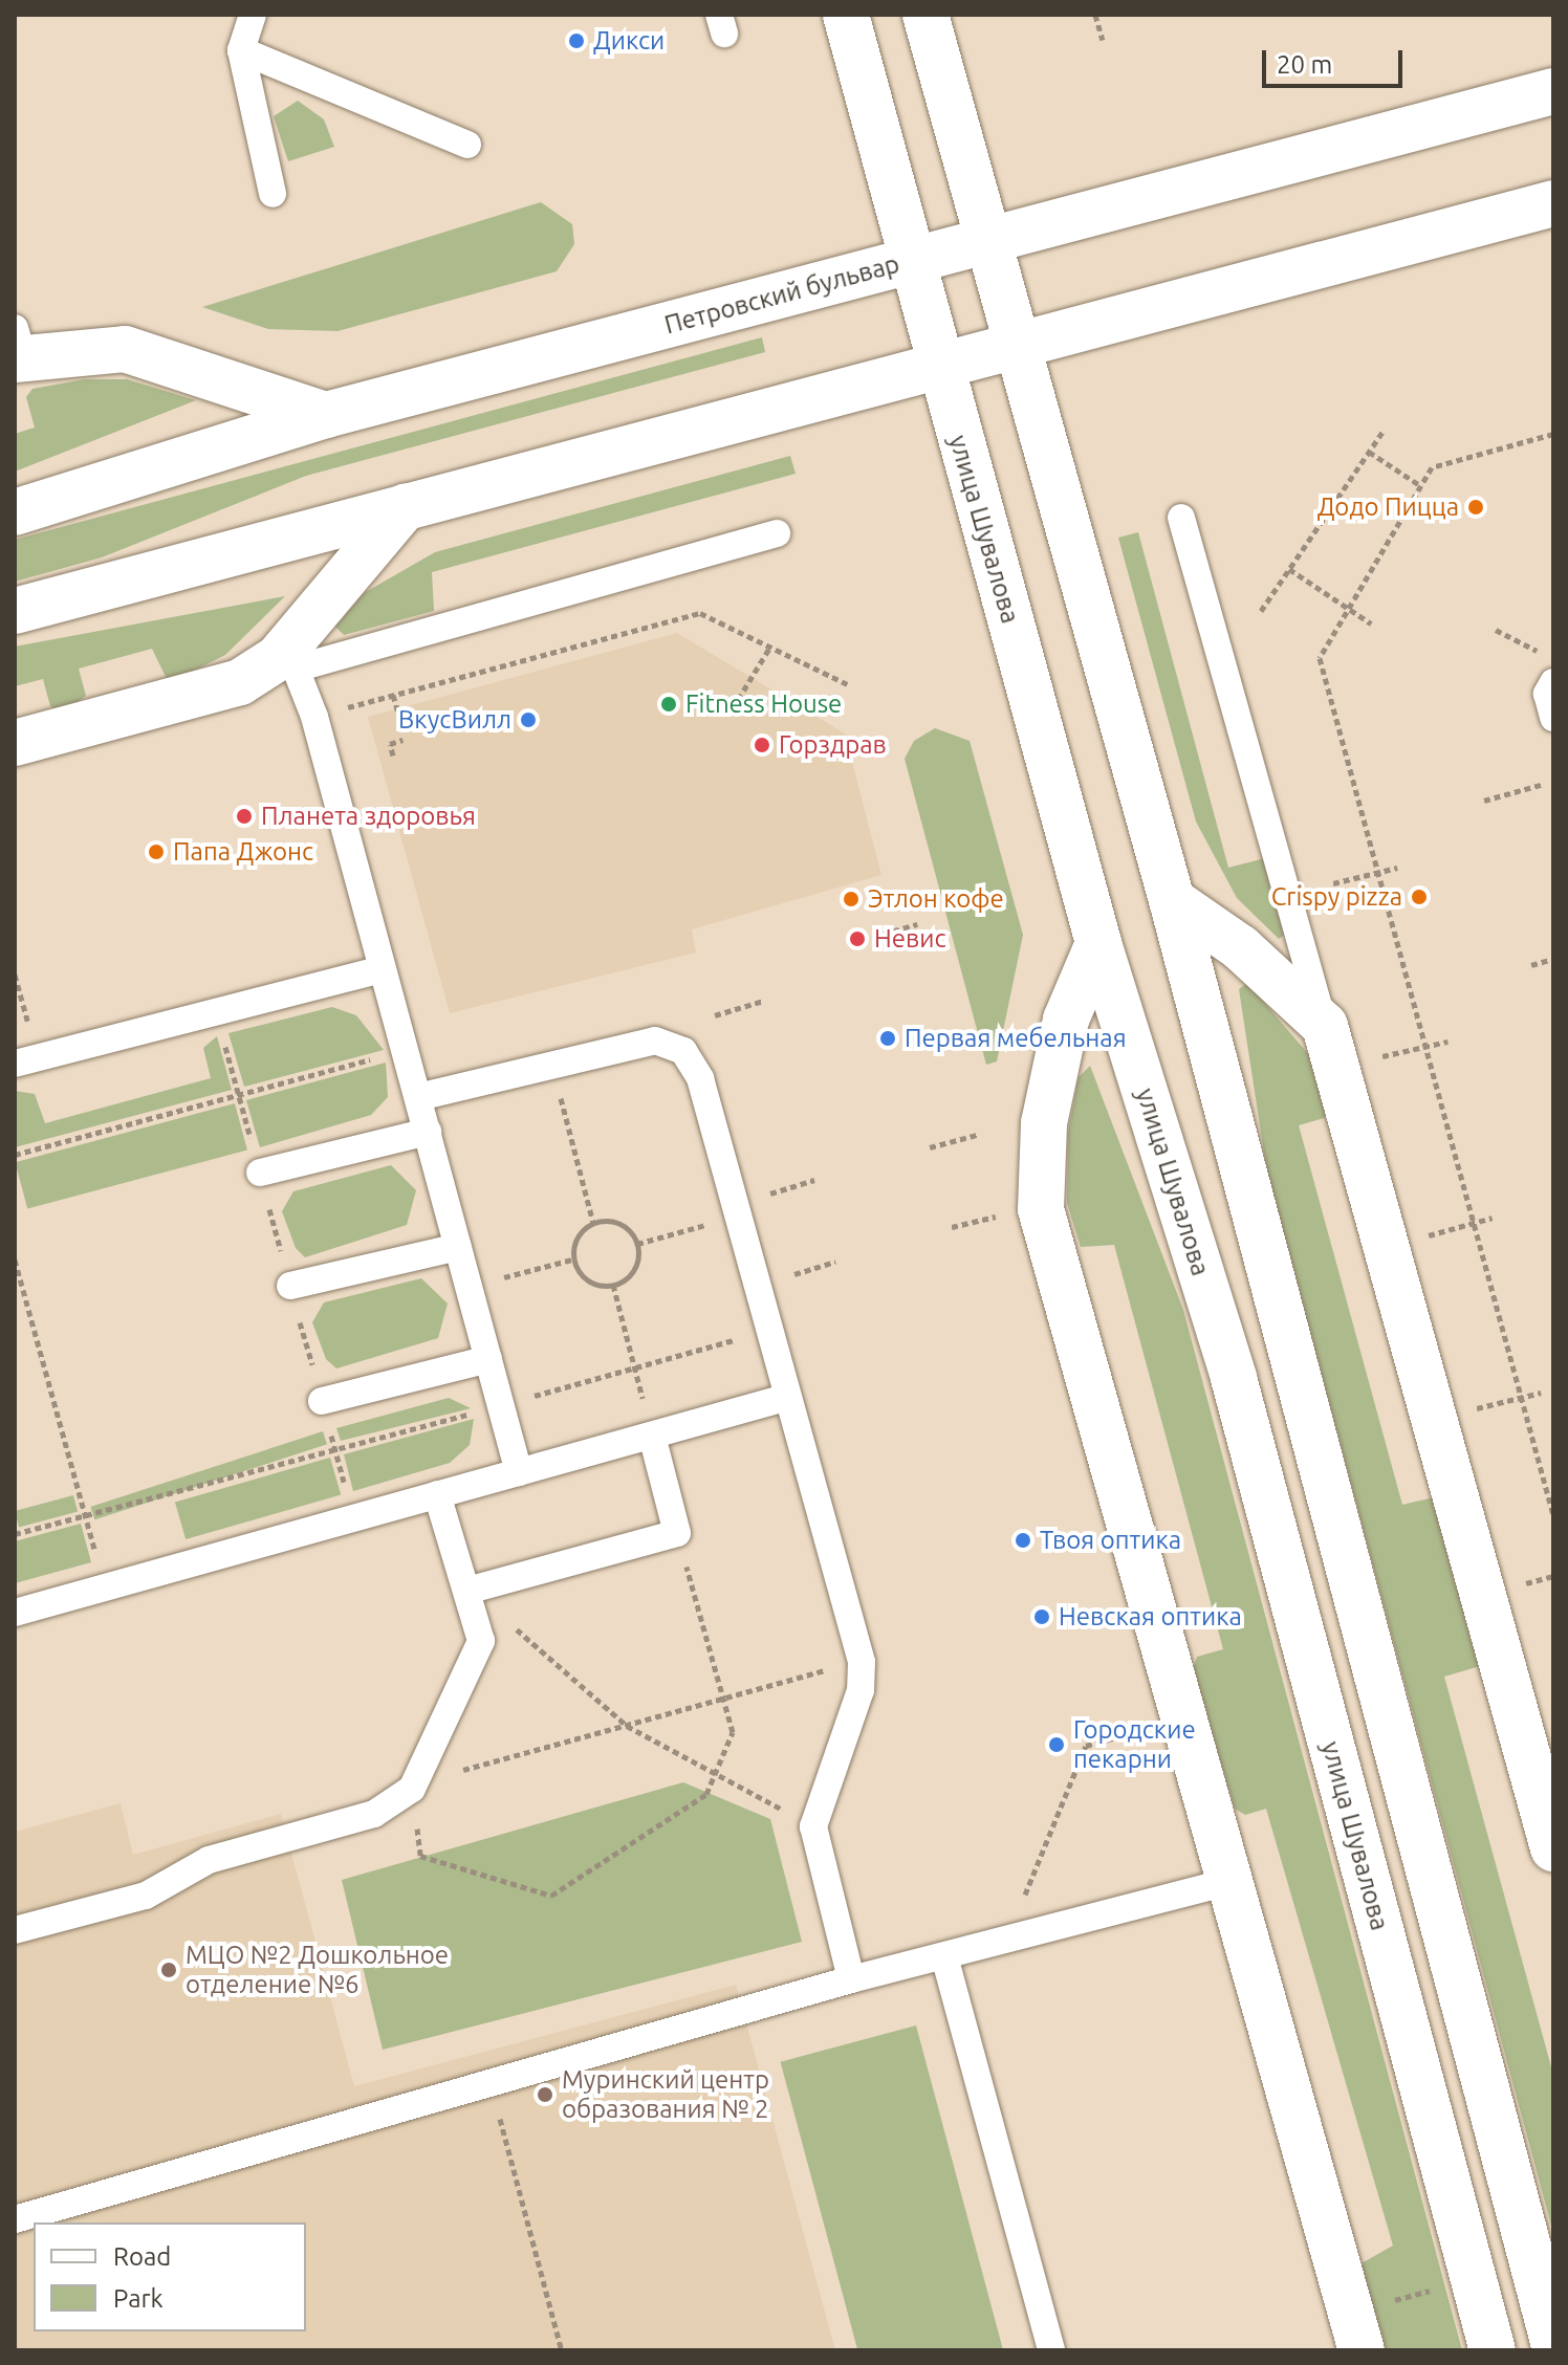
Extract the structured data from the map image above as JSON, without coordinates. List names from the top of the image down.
{
  "streets": {
    "street": ["Петровский бульвар", "улица Шувалова"]
  },
  "crossings": [
    ["Петровский бульвар", "улица Шувалова"]
  ],
  "places": [
    "Дикси",
    "Додо Пицца",
    "Fitness House",
    "ВкусВилл",
    "Горздрав",
    "Планета здоровья",
    "Папа Джонс",
    "Crispy pizza",
    "Этлон кофе",
    "Невис",
    "Первая мебельная",
    "Твоя оптика",
    "Невская оптика",
    "Городские пекарни",
    "МЦО №2 Дошкольное отделение №6",
    "Муринский центр образования № 2"
  ],
  "legend": ["Road", "Park"],
  "scale_bar": "20 m"
}
